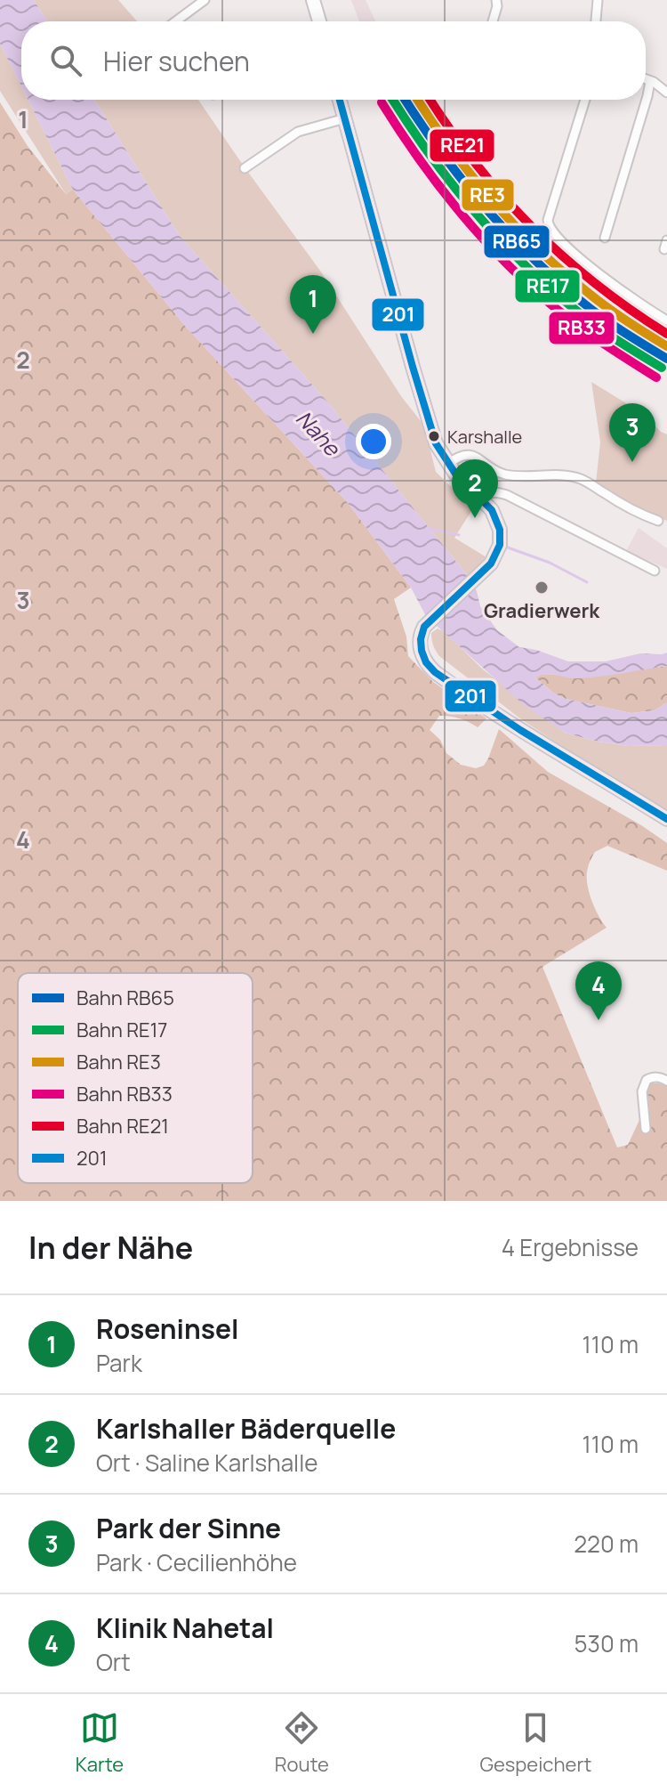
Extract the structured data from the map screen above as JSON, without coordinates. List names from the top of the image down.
{
  "water": ["Nahe"],
  "places": ["Karshalle", "Gradierwerk"],
  "lines": [
    "rail line RB65",
    "rail line RE17",
    "rail line RE3",
    "rail line RE21",
    "transit line 201",
    "rail line RB33"
  ],
  "legend": [
    "Bahn RB65",
    "Bahn RE17",
    "Bahn RE3",
    "Bahn RB33",
    "Bahn RE21",
    "201"
  ],
  "page": {
    "search": "Hier suchen",
    "pins": [
      "1",
      "3",
      "2",
      "4"
    ],
    "heading": ["In der Nähe", "4 Ergebnisse"],
    "list": [
      {
        "mark": "1",
        "name": "Roseninsel",
        "note": "Park",
        "value": "110 m"
      },
      {
        "mark": "2",
        "name": "Karlshaller Bäderquelle",
        "note": "Ort · Saline Karlshalle",
        "value": "110 m"
      },
      {
        "mark": "3",
        "name": "Park der Sinne",
        "note": "Park · Cecilienhöhe",
        "value": "220 m"
      },
      {
        "mark": "4",
        "name": "Klinik Nahetal",
        "note": "Ort",
        "value": "530 m"
      }
    ],
    "nav": ["Karte", "Route", "Gespeichert"]
  },
  "grid": {
    "rows": [
      "1",
      "2",
      "3",
      "4"
    ]
  }
}
